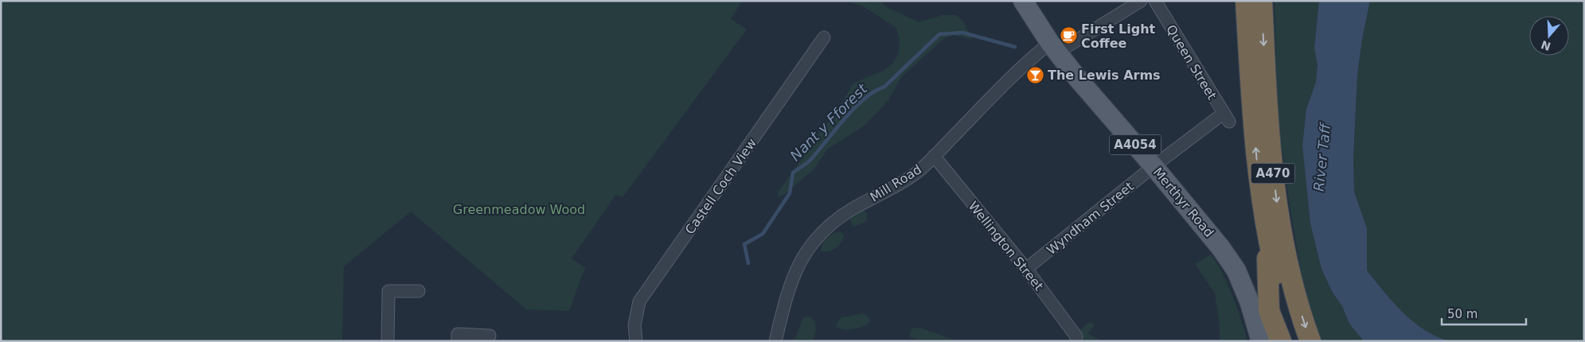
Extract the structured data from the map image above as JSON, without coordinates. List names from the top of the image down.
{
  "streets": {
    "highway": ["A470"],
    "main road": ["A4054", "Merthyr Road"],
    "street": [
      "Queen Street",
      "Mill Road",
      "Castell Coch View",
      "Wyndham Street",
      "Wellington Street"
    ]
  },
  "crossings": [
    ["Queen Street", "Wyndham Street"],
    ["Mill Road", "Merthyr Road"],
    ["Mill Road", "Wellington Street"],
    ["Merthyr Road", "Wyndham Street"],
    ["Wyndham Street", "Wellington Street"]
  ],
  "water": ["Nant y Fforest", "River Taff"],
  "parks": ["Greenmeadow Wood"],
  "places": {
    "cafe": ["First Light Coffee"],
    "bar": ["The Lewis Arms"]
  },
  "scale_bar": "50 m",
  "north": "bottom"
}
